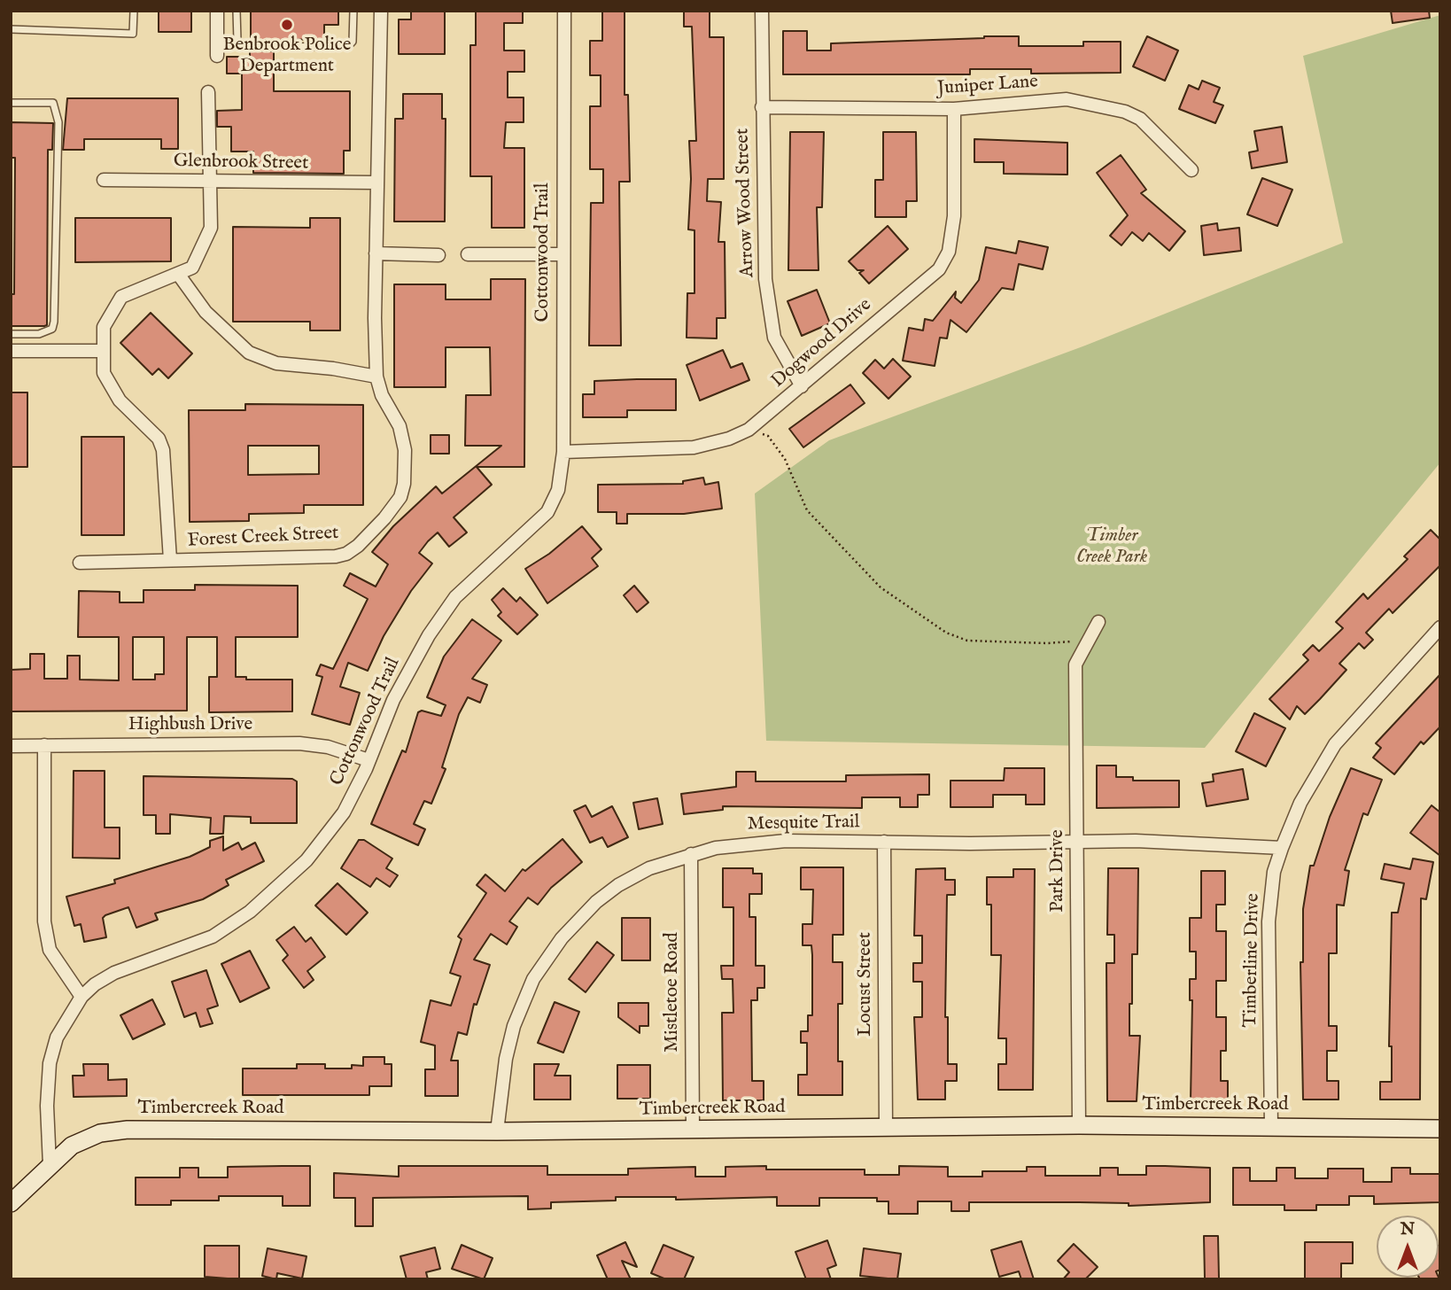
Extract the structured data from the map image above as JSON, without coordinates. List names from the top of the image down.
{
  "streets": {
    "street": [
      "Juniper Lane",
      "Glenbrook Street",
      "Arrow Wood Street",
      "Cottonwood Trail",
      "Dogwood Drive",
      "Forest Creek Street",
      "Highbush Drive",
      "Mesquite Trail",
      "Park Drive",
      "Timberline Drive",
      "Locust Street",
      "Mistletoe Road",
      "Timbercreek Road"
    ]
  },
  "crossings": [
    ["Juniper Lane", "Arrow Wood Street"],
    ["Juniper Lane", "Dogwood Drive"],
    ["Glenbrook Street", "Forest Creek Street"],
    ["Arrow Wood Street", "Dogwood Drive"],
    ["Cottonwood Trail", "Dogwood Drive"],
    ["Cottonwood Trail", "Highbush Drive"],
    ["Cottonwood Trail", "Timbercreek Road"],
    ["Mesquite Trail", "Park Drive"],
    ["Mesquite Trail", "Timberline Drive"],
    ["Mesquite Trail", "Locust Street"],
    ["Mesquite Trail", "Mistletoe Road"],
    ["Mesquite Trail", "Timbercreek Road"],
    ["Park Drive", "Timbercreek Road"],
    ["Timberline Drive", "Timbercreek Road"],
    ["Locust Street", "Timbercreek Road"],
    ["Mistletoe Road", "Timbercreek Road"]
  ],
  "parks": ["Timber Creek Park"],
  "places": ["Benbrook Police Department"],
  "north": "top"
}
